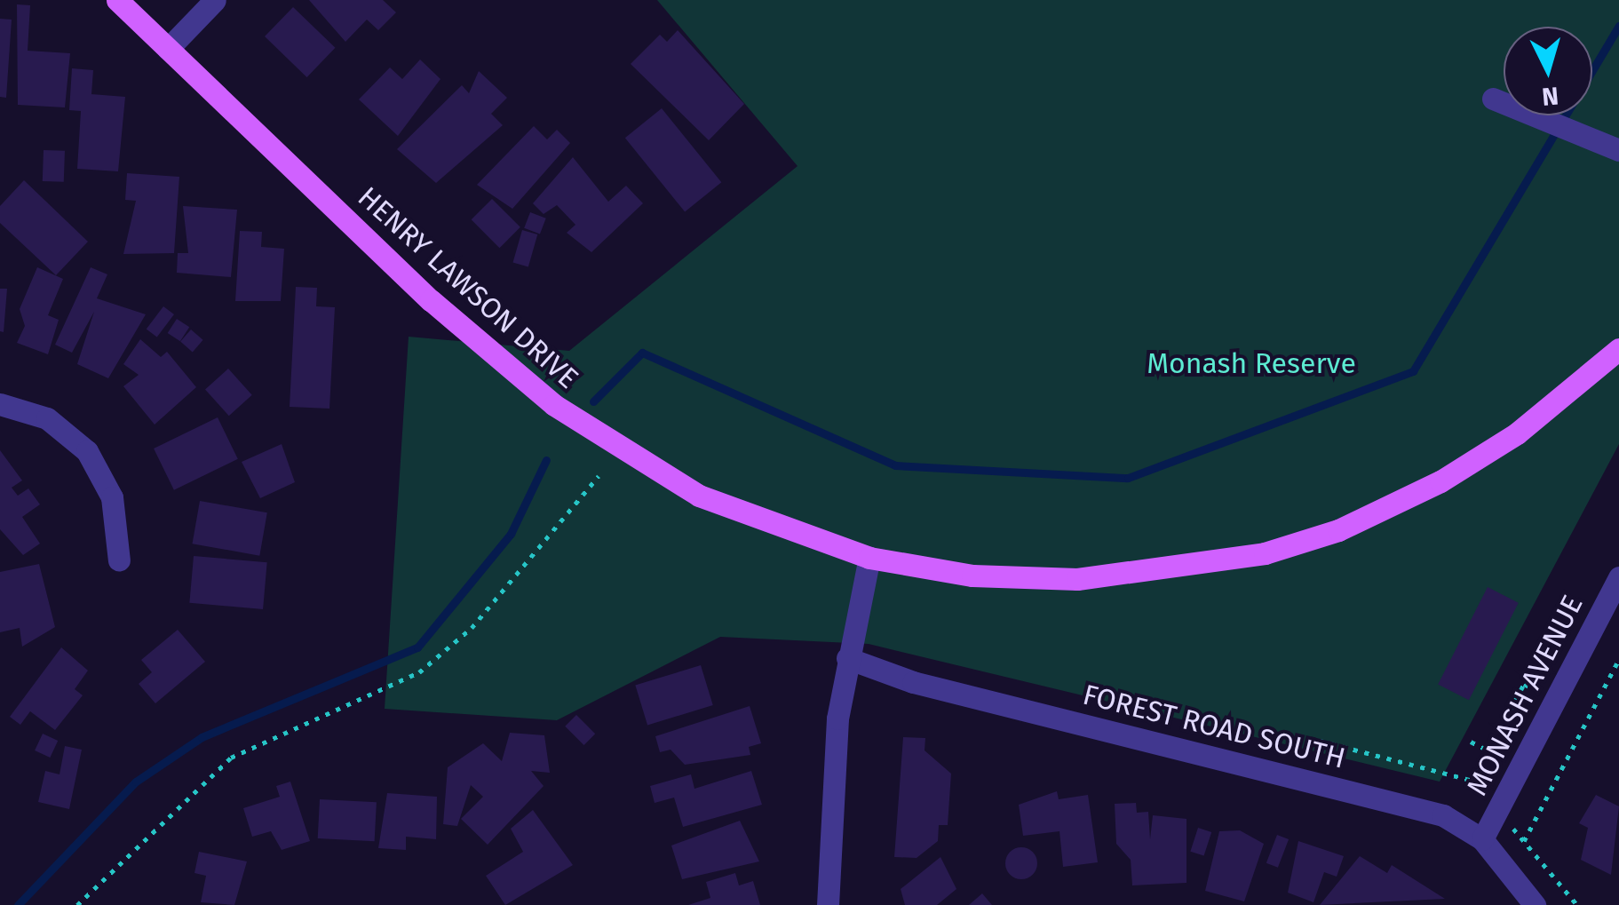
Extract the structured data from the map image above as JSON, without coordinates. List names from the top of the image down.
{
  "streets": {
    "main road": ["HENRY LAWSON DRIVE"],
    "street": ["MONASH AVENUE", "FOREST ROAD SOUTH"]
  },
  "crossings": [
    ["MONASH AVENUE", "FOREST ROAD SOUTH"]
  ],
  "parks": ["Monash Reserve"],
  "north": "bottom"
}
